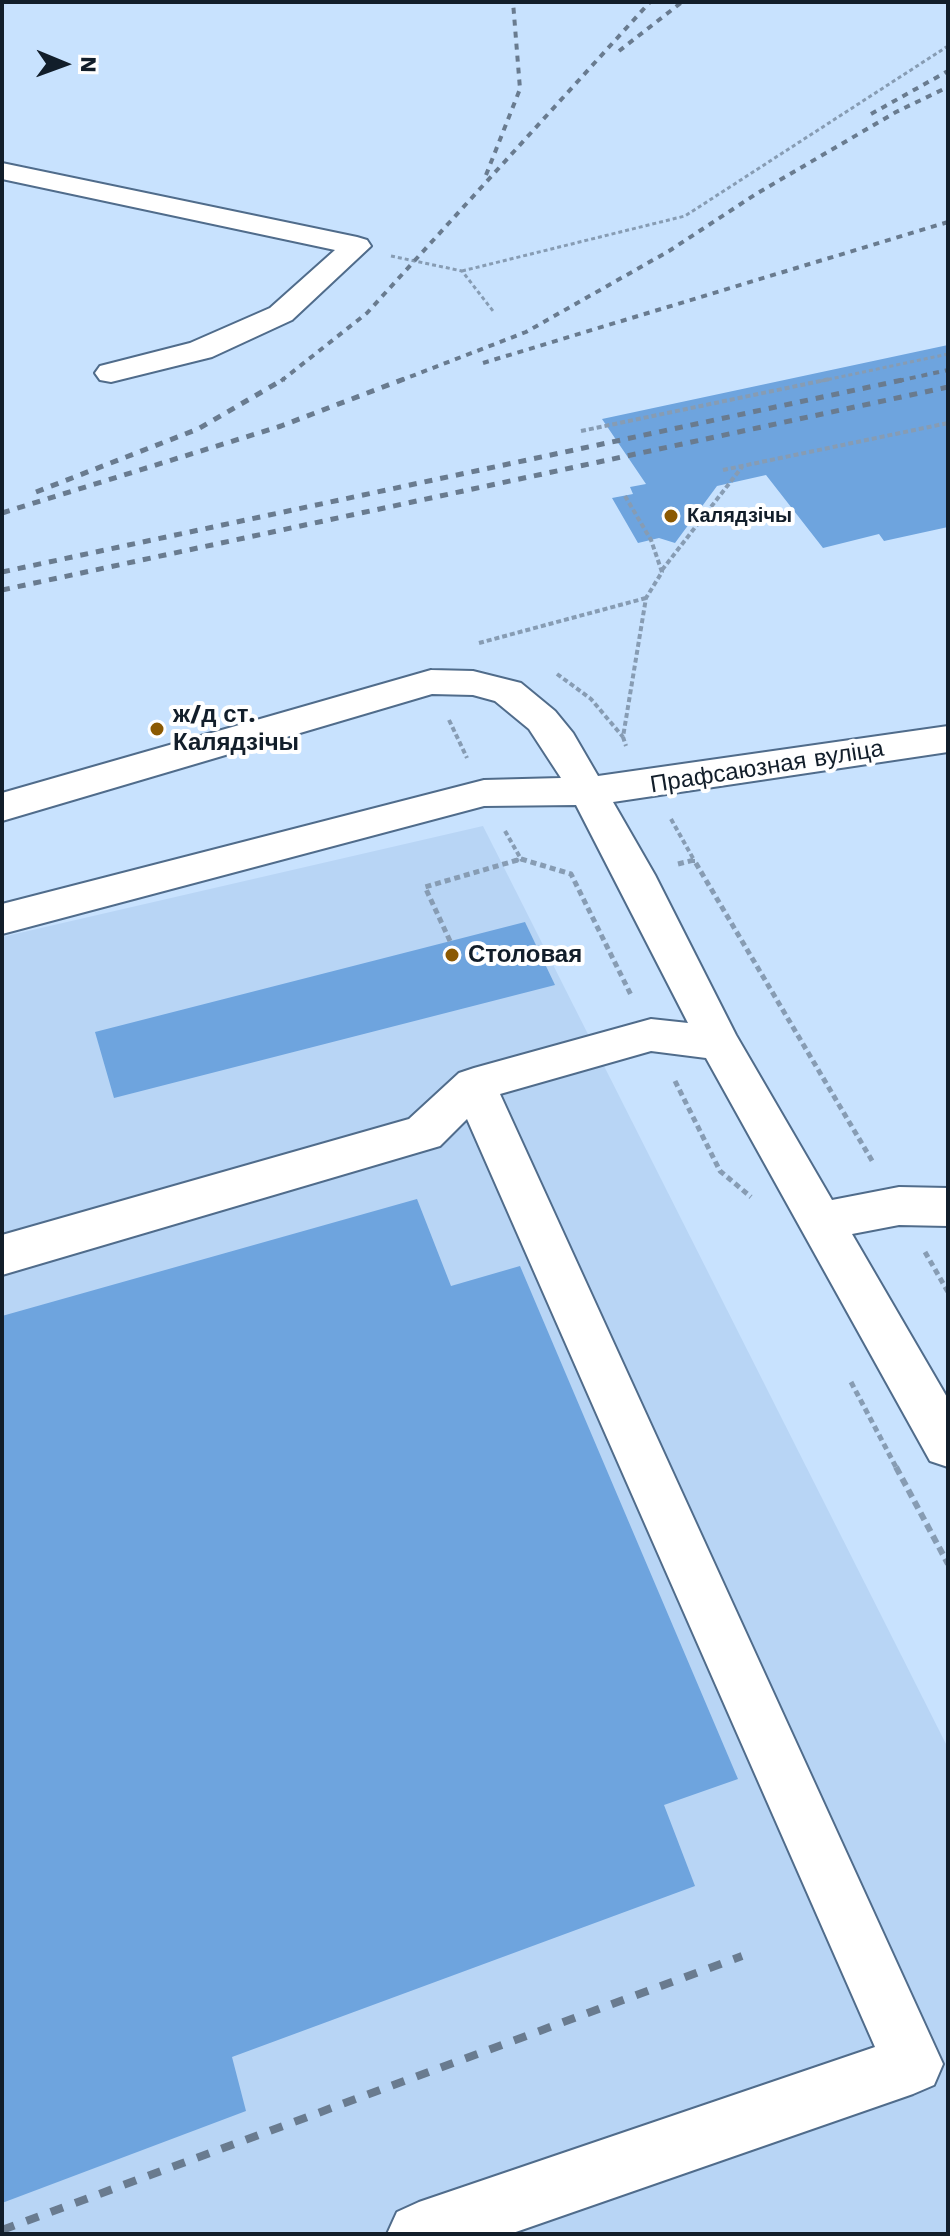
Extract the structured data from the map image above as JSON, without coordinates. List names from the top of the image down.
{
  "streets": {
    "street": ["Прафсаюзная вуліца"]
  },
  "places": ["Калядзічы", "ж/д ст. Калядзічы", "Столовая"],
  "north": "right"
}
